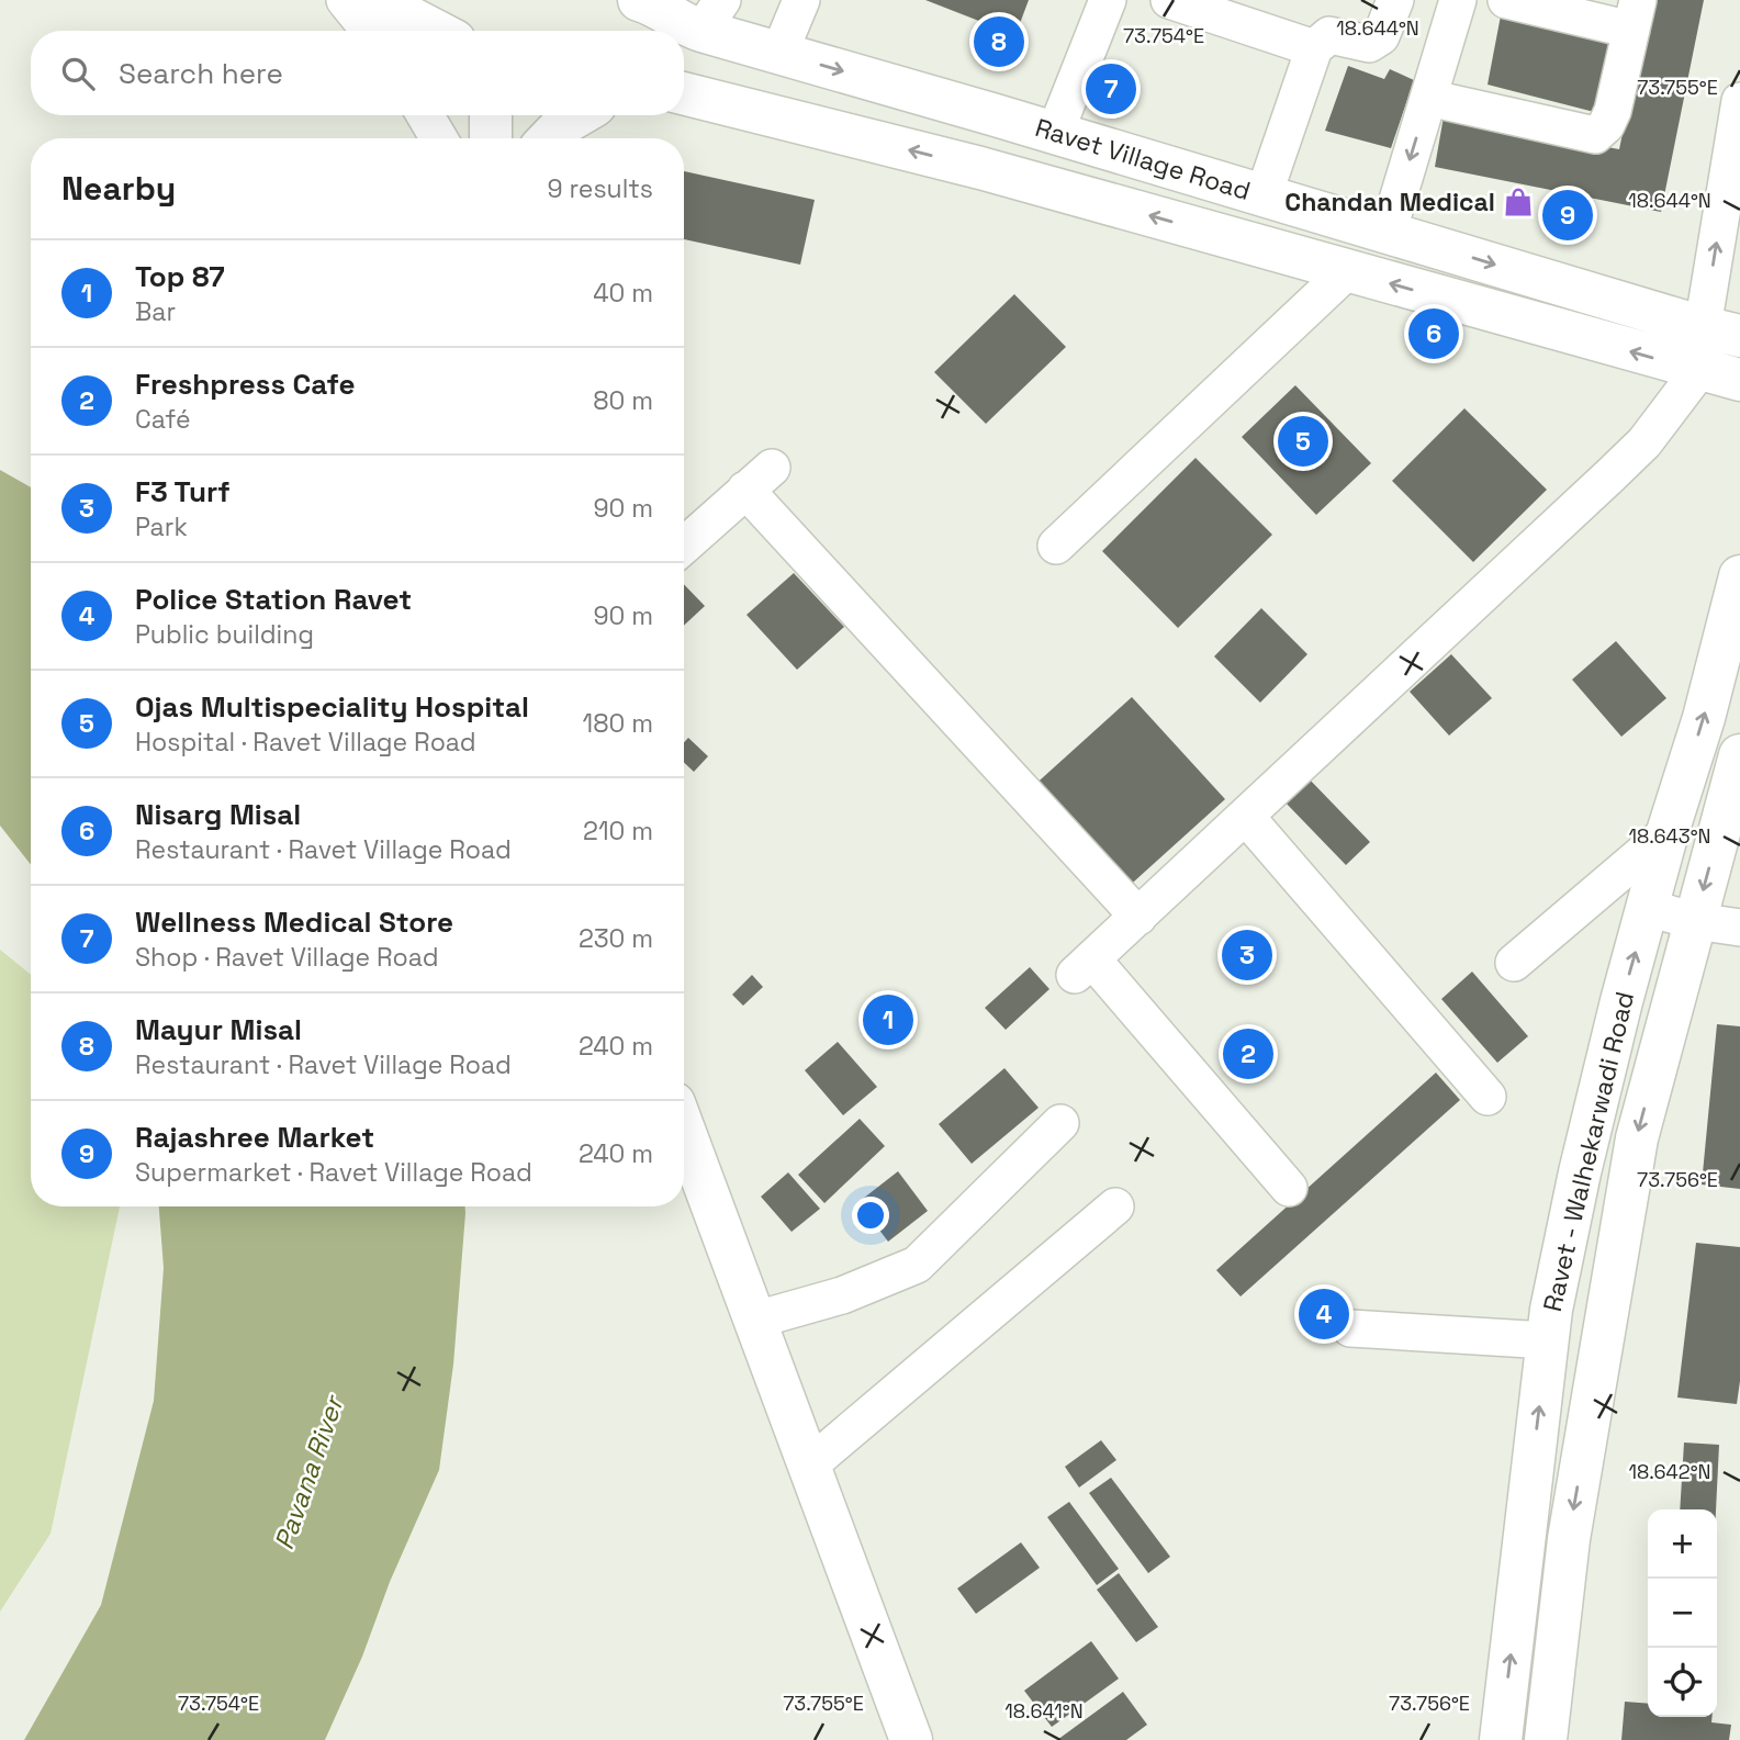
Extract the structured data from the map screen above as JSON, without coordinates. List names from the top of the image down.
{
  "streets": {
    "main road": ["Ravet Village Road", "Ravet - Walhekarwadi Road"]
  },
  "water": ["Pavana River"],
  "places": {
    "shop": ["Chandan Medical"]
  },
  "page": {
    "pins": [
      "8",
      "7",
      "9",
      "6",
      "5",
      "3",
      "1",
      "2",
      "4"
    ],
    "search": "Search here",
    "heading": ["Nearby", "9 results"],
    "list": [
      {
        "mark": "1",
        "name": "Top 87",
        "note": "Bar",
        "value": "40 m"
      },
      {
        "mark": "2",
        "name": "Freshpress Cafe",
        "note": "Café",
        "value": "80 m"
      },
      {
        "mark": "3",
        "name": "F3 Turf",
        "note": "Park",
        "value": "90 m"
      },
      {
        "mark": "4",
        "name": "Police Station Ravet",
        "note": "Public building",
        "value": "90 m"
      },
      {
        "mark": "5",
        "name": "Ojas Multispeciality Hospital",
        "note": "Hospital · Ravet Village Road",
        "value": "180 m"
      },
      {
        "mark": "6",
        "name": "Nisarg Misal",
        "note": "Restaurant · Ravet Village Road",
        "value": "210 m"
      },
      {
        "mark": "7",
        "name": "Wellness Medical Store",
        "note": "Shop · Ravet Village Road",
        "value": "230 m"
      },
      {
        "mark": "8",
        "name": "Mayur Misal",
        "note": "Restaurant · Ravet Village Road",
        "value": "240 m"
      },
      {
        "mark": "9",
        "name": "Rajashree Market",
        "note": "Supermarket · Ravet Village Road",
        "value": "240 m"
      }
    ],
    "map_buttons": ["+", "−"]
  },
  "coordinates": [
    "18.644°N",
    "73.754°E",
    "73.755°E",
    "18.643°N",
    "73.756°E",
    "18.642°N",
    "18.641°N"
  ]
}
